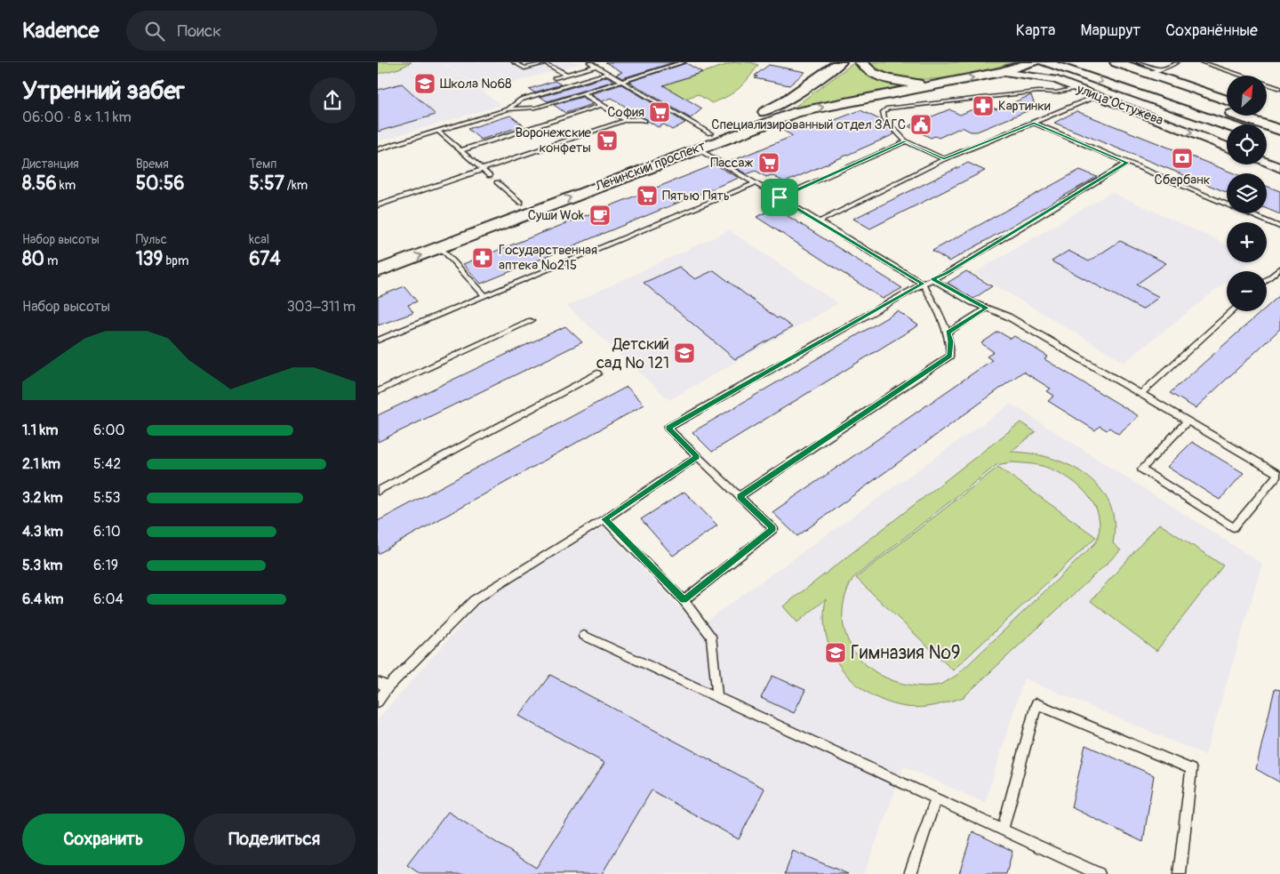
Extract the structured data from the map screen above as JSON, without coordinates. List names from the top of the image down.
{
  "streets": {
    "main road": ["Ленинский проспект"],
    "street": ["улица Остужева"]
  },
  "crossings": [
    ["улица Остужева", "Ленинский проспект"]
  ],
  "one_way": ["улица Остужева"],
  "places": {
    "school or university": ["Школа №68", "Детский сад № 121", "Гимназия №9"],
    "pharmacy": ["Картинки", "Государственная аптека №215"],
    "supermarket": [
      "София",
      "Воронежские конфеты",
      "Пассаж",
      "Пятью Пять"
    ],
    "public building": ["Специализированный отдел ЗАГС"],
    "bank": ["Сбербанк"],
    "cafe": ["Суши Wok"]
  },
  "north": "top right",
  "page": {
    "header": "Kadence",
    "search": "Поиск",
    "nav": ["Карта", "Маршрут", "Сохранённые"],
    "heading": ["Утренний забег", "06:00 · 8 × 1.1 km"],
    "map_buttons": ["+", "−"],
    "stats": [
      ["Дистанция", "8.56 km"],
      ["Время", "50:56"],
      ["Темп", "5:57 /km"],
      ["Набор высоты", "80 m"],
      ["Пульс", "139 bpm"],
      ["kcal", "674"]
    ],
    "chart": ["Набор высоты", "303–311 m"],
    "list": [
      {
        "name": "1.1 km",
        "note": "6:00"
      },
      {
        "name": "2.1 km",
        "note": "5:42"
      },
      {
        "name": "3.2 km",
        "note": "5:53"
      },
      {
        "name": "4.3 km",
        "note": "6:10"
      },
      {
        "name": "5.3 km",
        "note": "6:19"
      },
      {
        "name": "6.4 km",
        "note": "6:04"
      }
    ],
    "buttons": ["Сохранить", "Поделиться"]
  }
}
